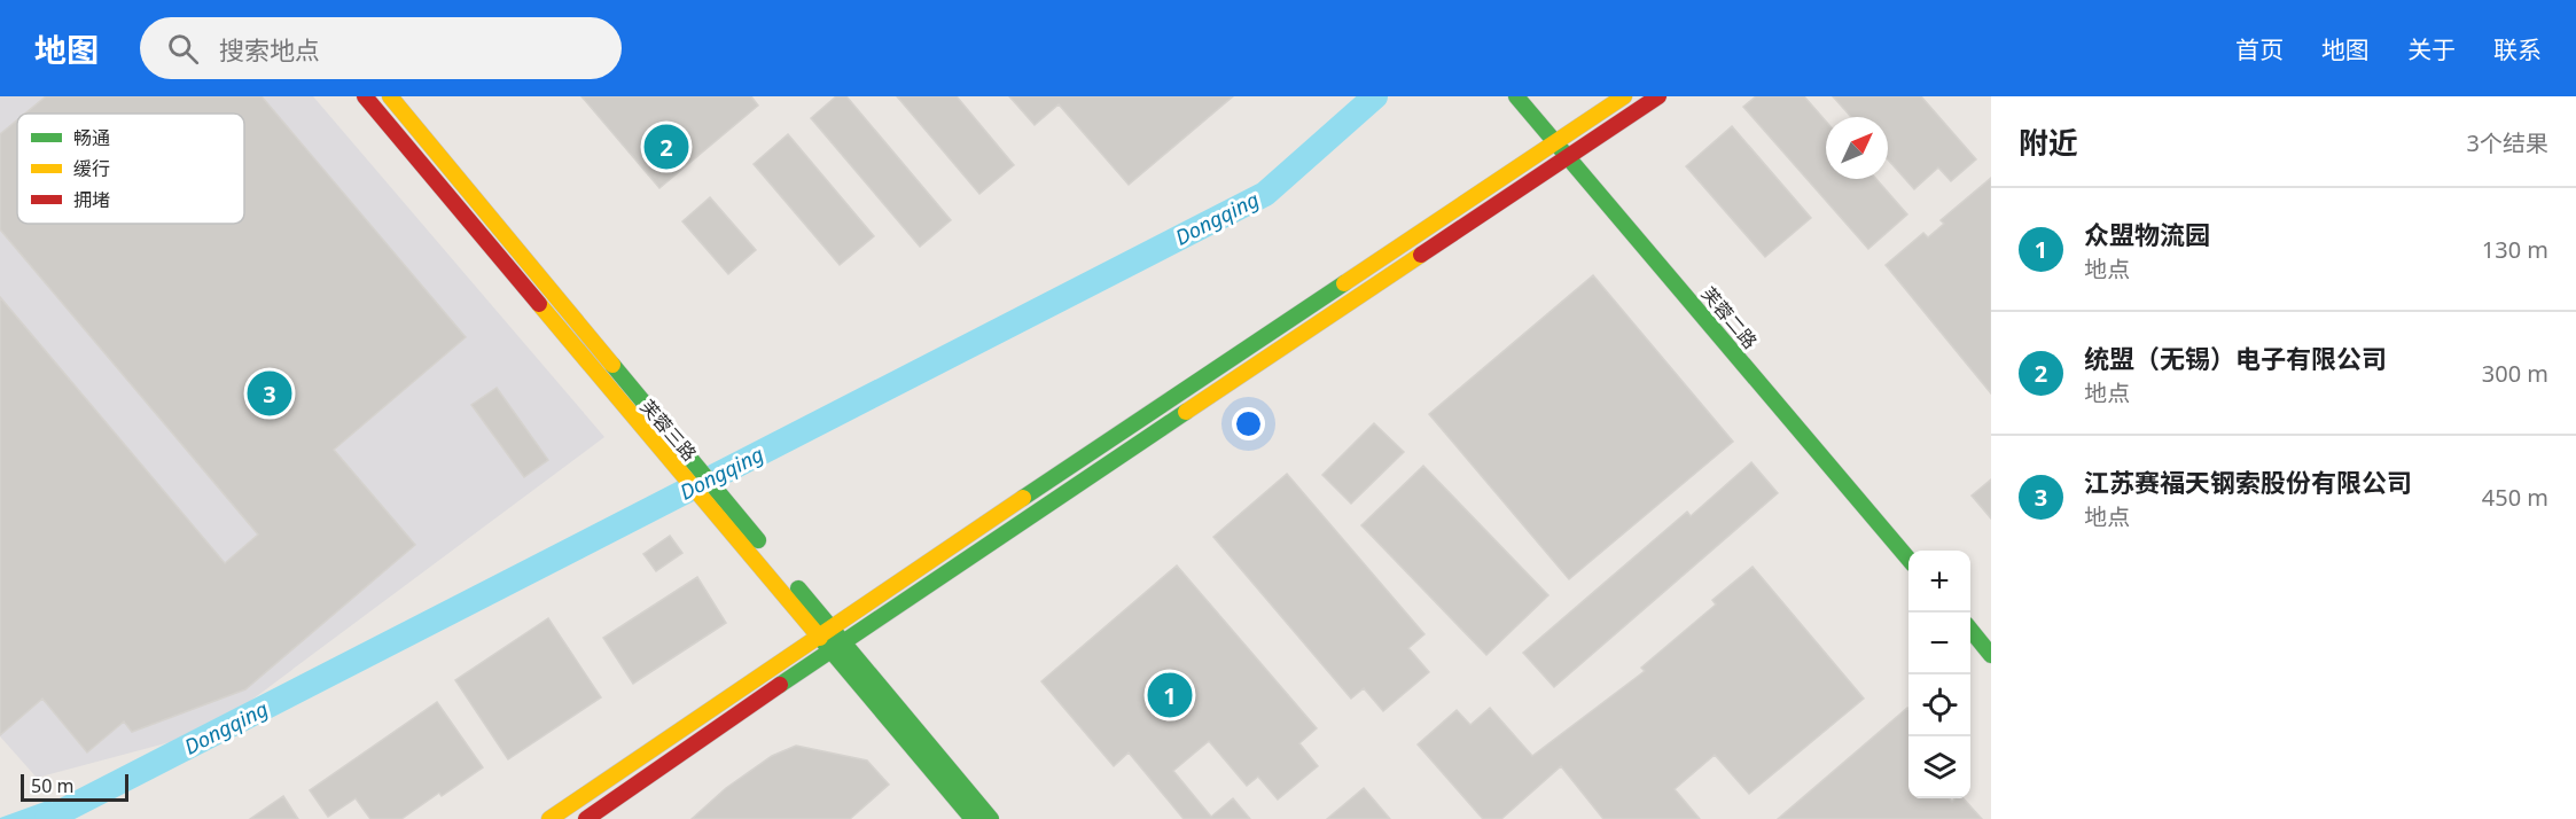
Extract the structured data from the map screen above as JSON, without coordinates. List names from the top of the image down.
{
  "streets": {
    "main road": ["芙蓉二路", "芙蓉三路"]
  },
  "water": ["Dongqing"],
  "legend": ["畅通", "缓行", "拥堵"],
  "scale_bar": "50 m",
  "north": "top right",
  "page": {
    "header": "地图",
    "search": "搜索地点",
    "nav": [
      "首页",
      "地图",
      "关于",
      "联系"
    ],
    "heading": ["附近", "3个结果"],
    "pins": ["2", "3", "1"],
    "list": [
      {
        "mark": "1",
        "name": "众盟物流园",
        "note": "地点",
        "value": "130 m"
      },
      {
        "mark": "2",
        "name": "统盟（无锡）电子有限公司",
        "note": "地点",
        "value": "300 m"
      },
      {
        "mark": "3",
        "name": "江苏赛福天钢索股份有限公司",
        "note": "地点",
        "value": "450 m"
      }
    ],
    "map_buttons": ["+", "−"],
    "scale": "50 m"
  }
}
